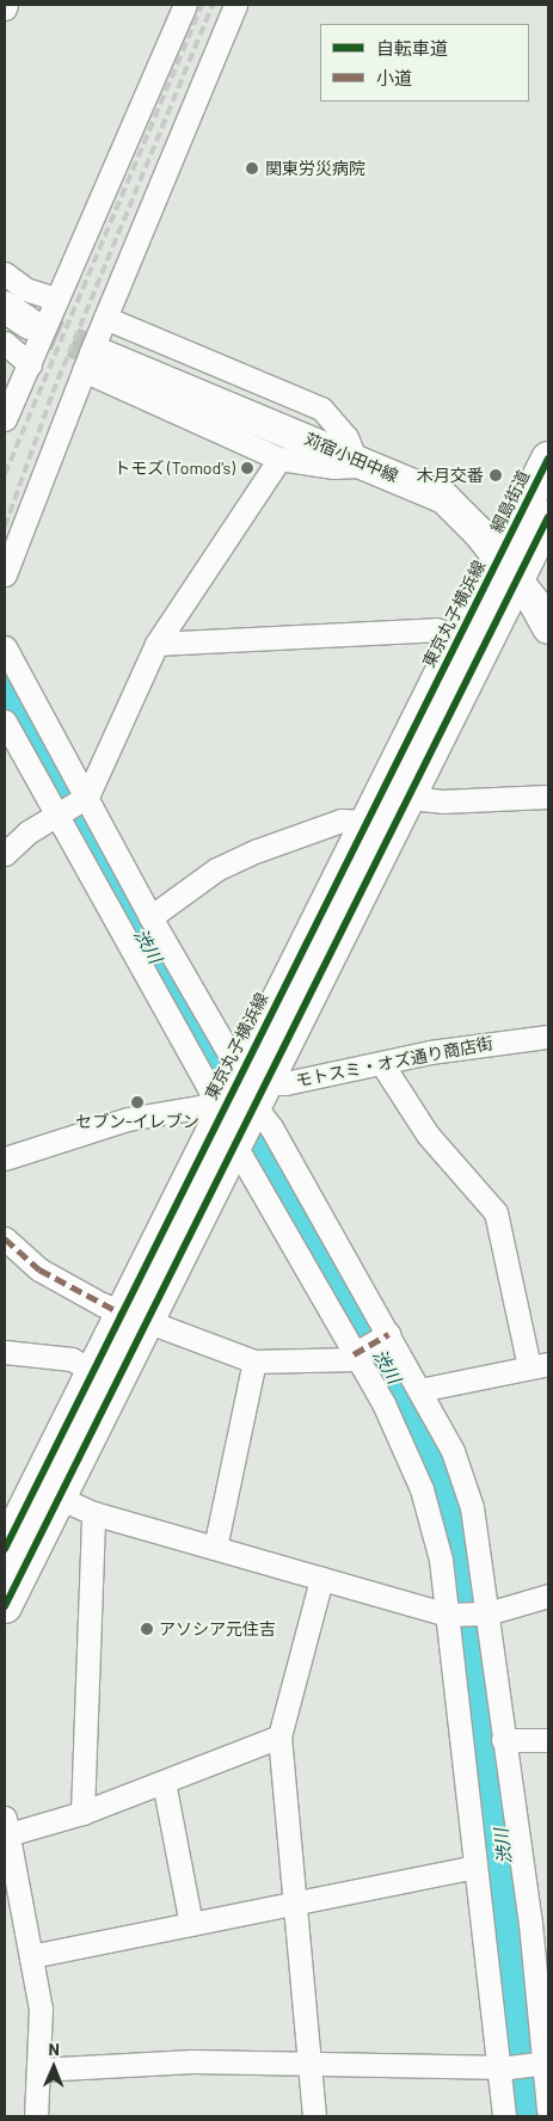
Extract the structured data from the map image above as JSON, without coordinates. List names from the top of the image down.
{
  "streets": {
    "main road": ["綱島街道", "東京丸子横浜線"],
    "street": ["苅宿小田中線", "モトスミ・オズ通り商店街"]
  },
  "crossings": [
    ["苅宿小田中線", "綱島街道"],
    ["苅宿小田中線", "東京丸子横浜線"],
    ["綱島街道", "東京丸子横浜線"],
    ["東京丸子横浜線", "モトスミ・オズ通り商店街"]
  ],
  "water": ["渋川"],
  "places": [
    "関東労災病院",
    "トモズ (Tomod's)",
    "木月交番",
    "セブン-イレブン",
    "アソシア元住吉"
  ],
  "legend": ["自転車道", "小道"],
  "north": "top"
}
